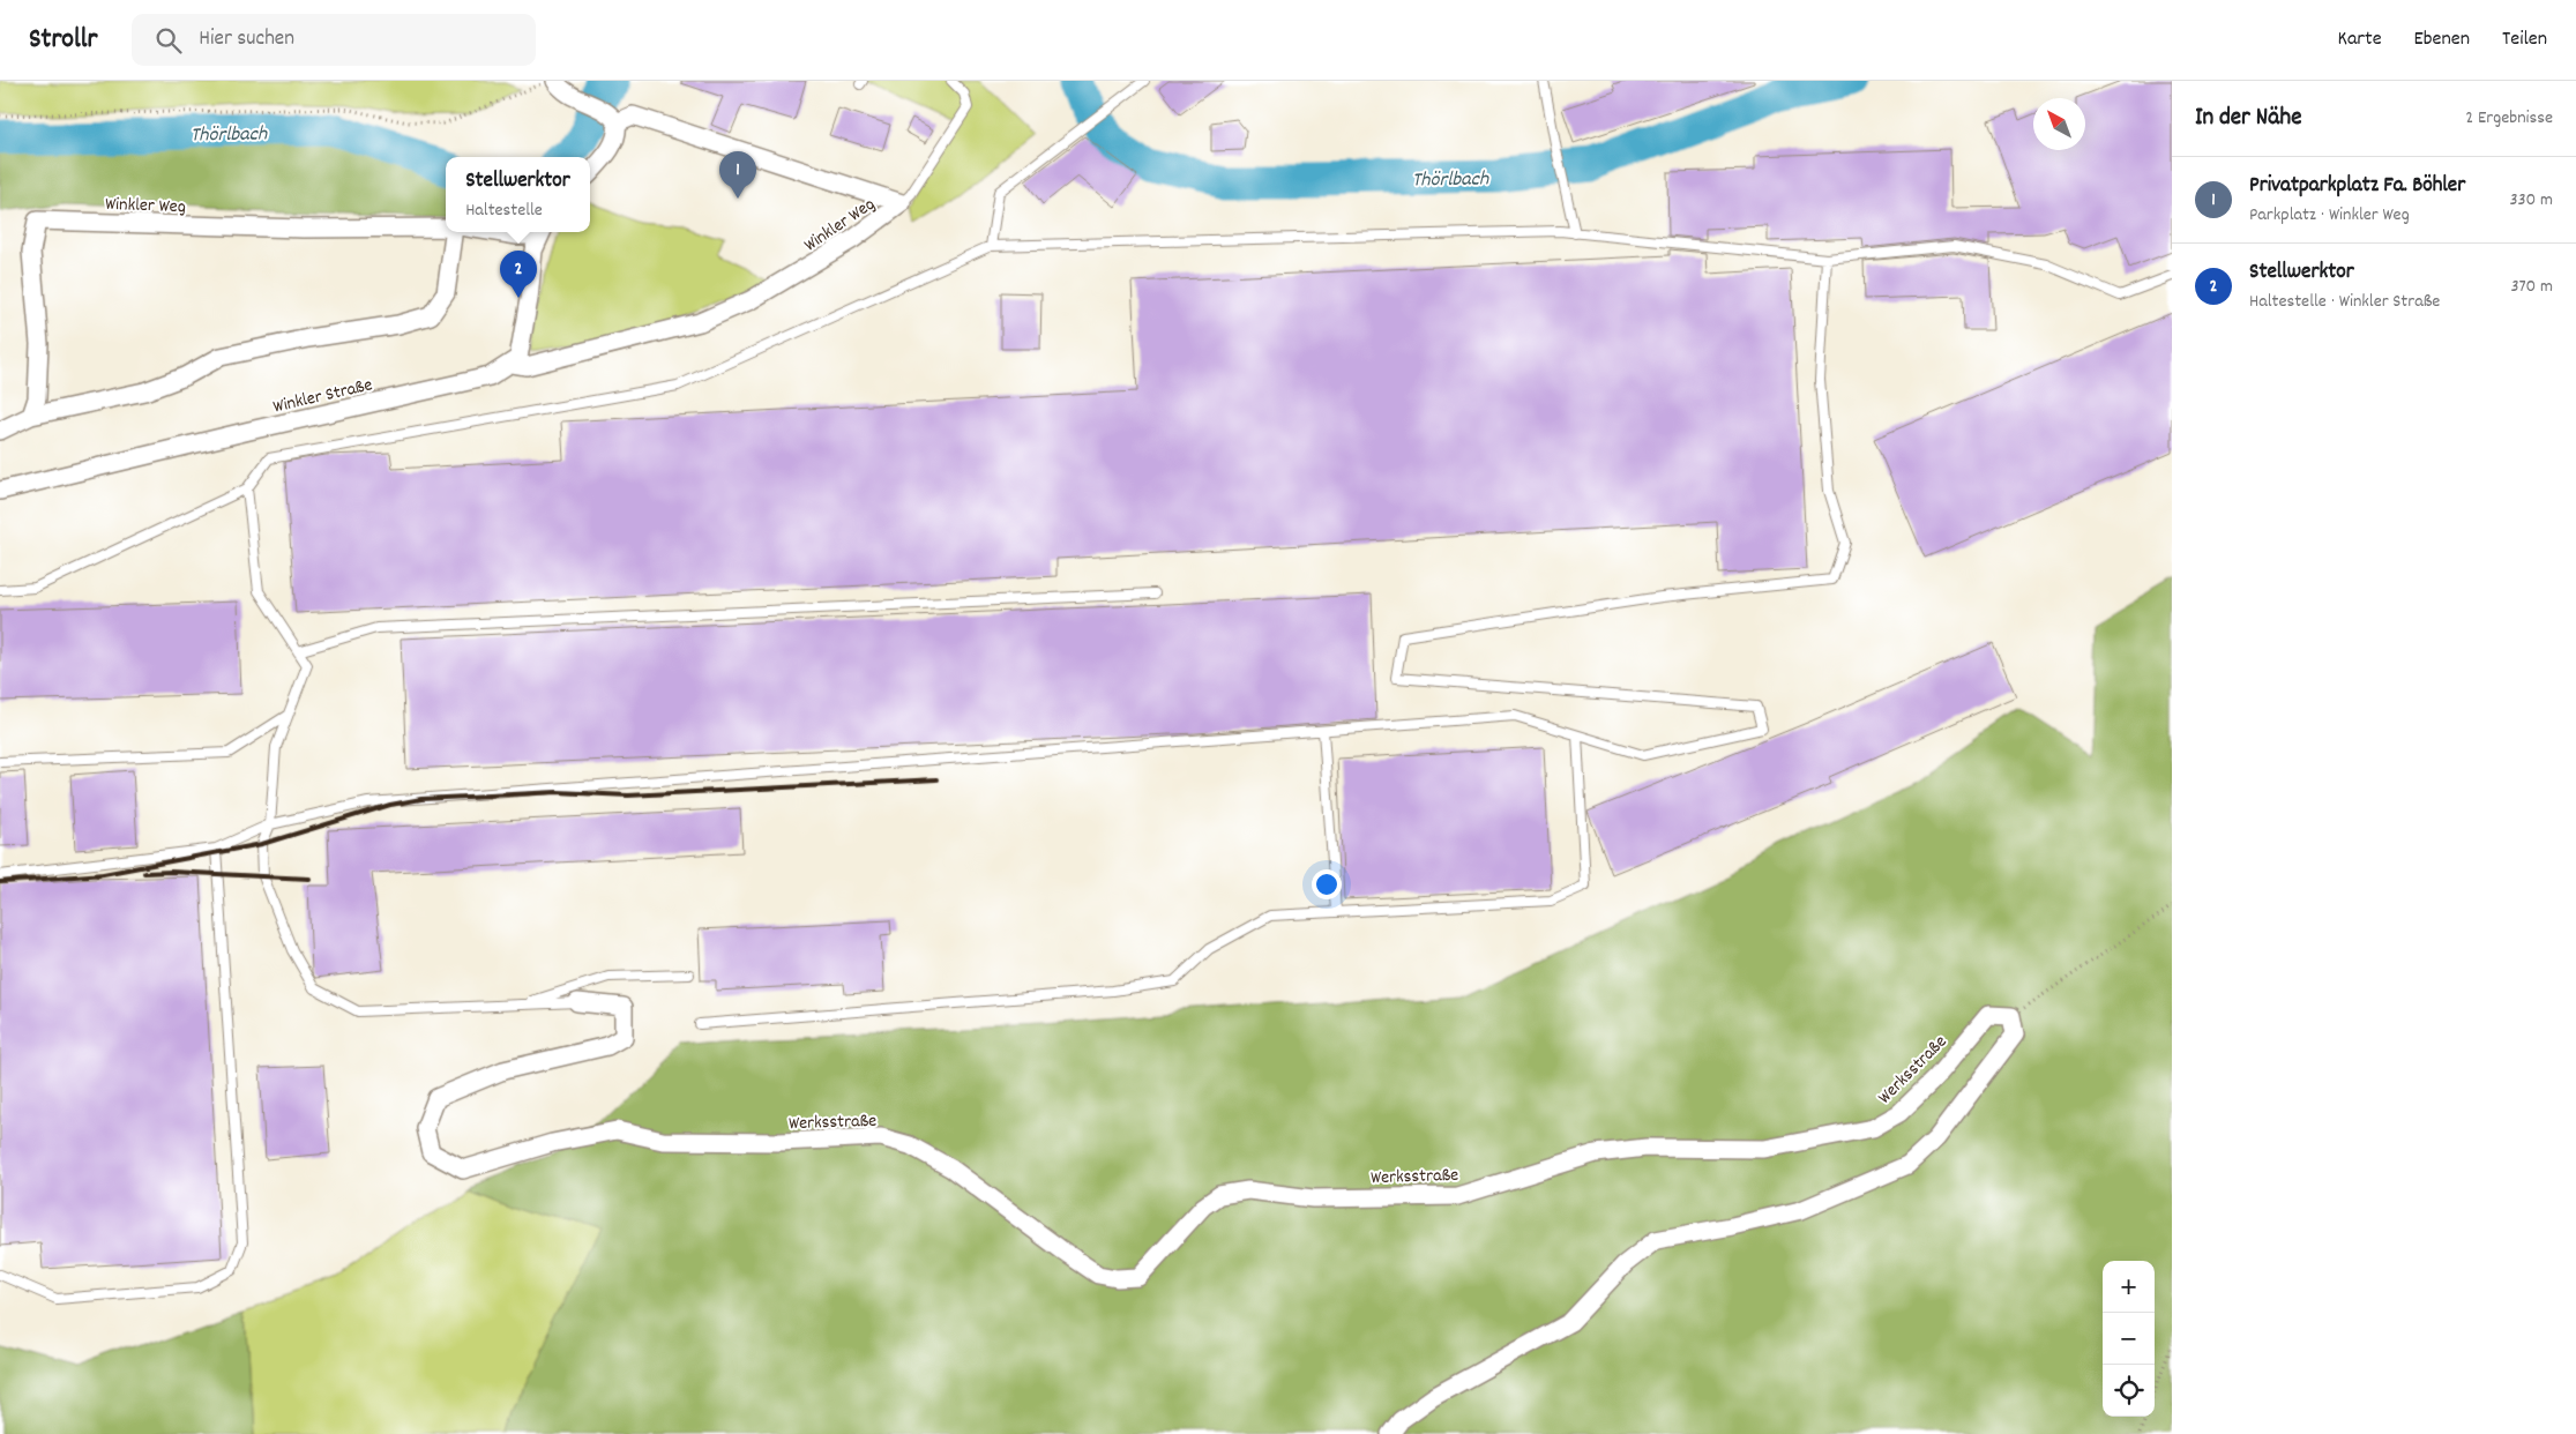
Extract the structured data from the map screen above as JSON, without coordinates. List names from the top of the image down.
{
  "streets": {
    "street": ["Winkler Weg", "Winkler Straße", "Werksstraße"]
  },
  "crossings": [
    ["Winkler Weg", "Winkler Straße"]
  ],
  "water": ["Thörlbach"],
  "north": "top left",
  "page": {
    "header": "Strollr",
    "search": "Hier suchen",
    "nav": ["Karte", "Ebenen", "Teilen"],
    "heading": ["In der Nähe", "2 Ergebnisse"],
    "pins": ["1", "2"],
    "list": [
      {
        "mark": "1",
        "name": "Privatparkplatz Fa. Böhler",
        "note": "Parkplatz · Winkler Weg",
        "value": "330 m"
      },
      {
        "mark": "2",
        "name": "Stellwerktor",
        "note": "Haltestelle · Winkler Straße",
        "value": "370 m"
      }
    ],
    "popup": ["Stellwerktor", "Haltestelle"],
    "map_buttons": ["+", "−"]
  }
}
